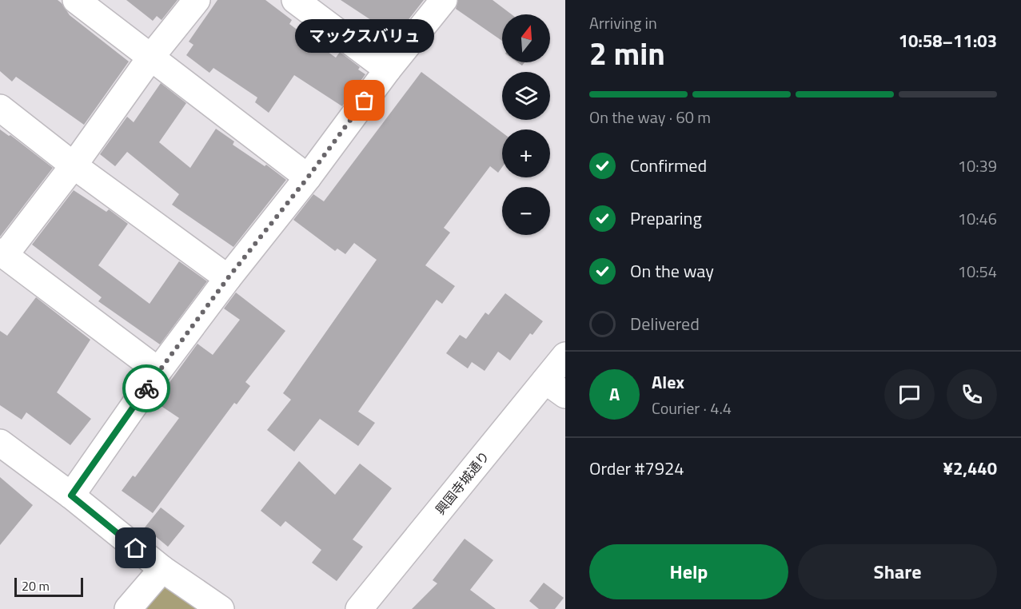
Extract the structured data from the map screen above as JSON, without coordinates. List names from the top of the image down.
{
  "streets": {
    "street": ["興国寺城通り"]
  },
  "places": ["マックスバリュ"],
  "scale_bar": "20 m",
  "north": "top",
  "page": {
    "heading": ["2 min", "Arriving in", "10:58–11:03"],
    "panel": [
      "Alex",
      "Courier · 4.4",
      "Order #7924",
      "¥2,440"
    ],
    "map_buttons": ["+", "−"],
    "bubble": "マックスバリュ",
    "bar": "On the way · 60 m",
    "list": [
      ["Confirmed", "10:39"],
      ["Preparing", "10:46"],
      ["On the way", "10:54"],
      "Delivered"
    ],
    "round": "A",
    "buttons": ["Help", "Share"],
    "scale": "20 m"
  }
}
